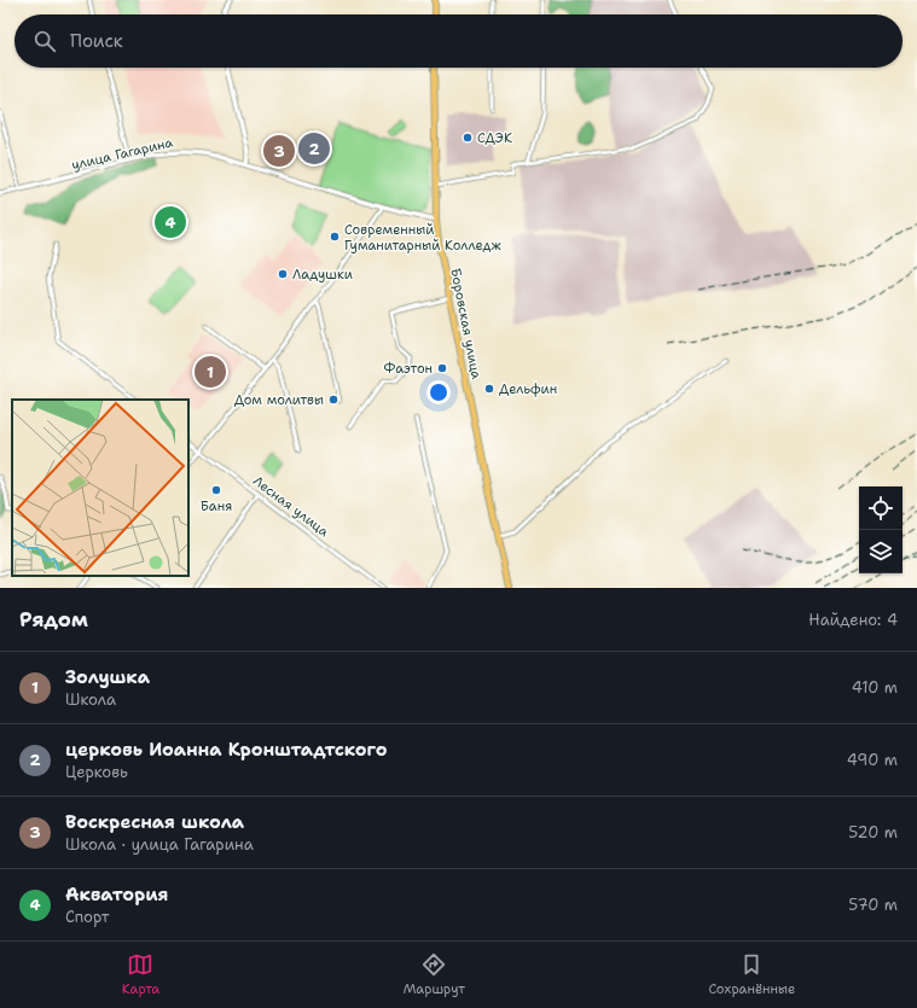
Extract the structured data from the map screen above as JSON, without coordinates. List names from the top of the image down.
{
  "streets": {
    "main road": ["Боровская улица"],
    "street": ["улица Гагарина", "Лесная улица"]
  },
  "crossings": [
    ["улица Гагарина", "Боровская улица"]
  ],
  "places": [
    "СДЭК",
    "Современный Гуманитарный Колледж",
    "Ладушки",
    "Фаэтон",
    "Дельфин",
    "Дом молитвы",
    "Баня"
  ],
  "page": {
    "search": "Поиск",
    "pins": [
      "2",
      "3",
      "4",
      "1"
    ],
    "heading": ["Рядом", "Найдено: 4"],
    "list": [
      {
        "mark": "1",
        "name": "Золушка",
        "note": "Школа",
        "value": "410 m"
      },
      {
        "mark": "2",
        "name": "церковь Иоанна Кронштадтского",
        "note": "Церковь",
        "value": "490 m"
      },
      {
        "mark": "3",
        "name": "Воскресная школа",
        "note": "Школа · улица Гагарина",
        "value": "520 m"
      },
      {
        "mark": "4",
        "name": "Акватория",
        "note": "Спорт",
        "value": "570 m"
      }
    ],
    "nav": ["Карта", "Маршрут", "Сохранённые"]
  }
}
